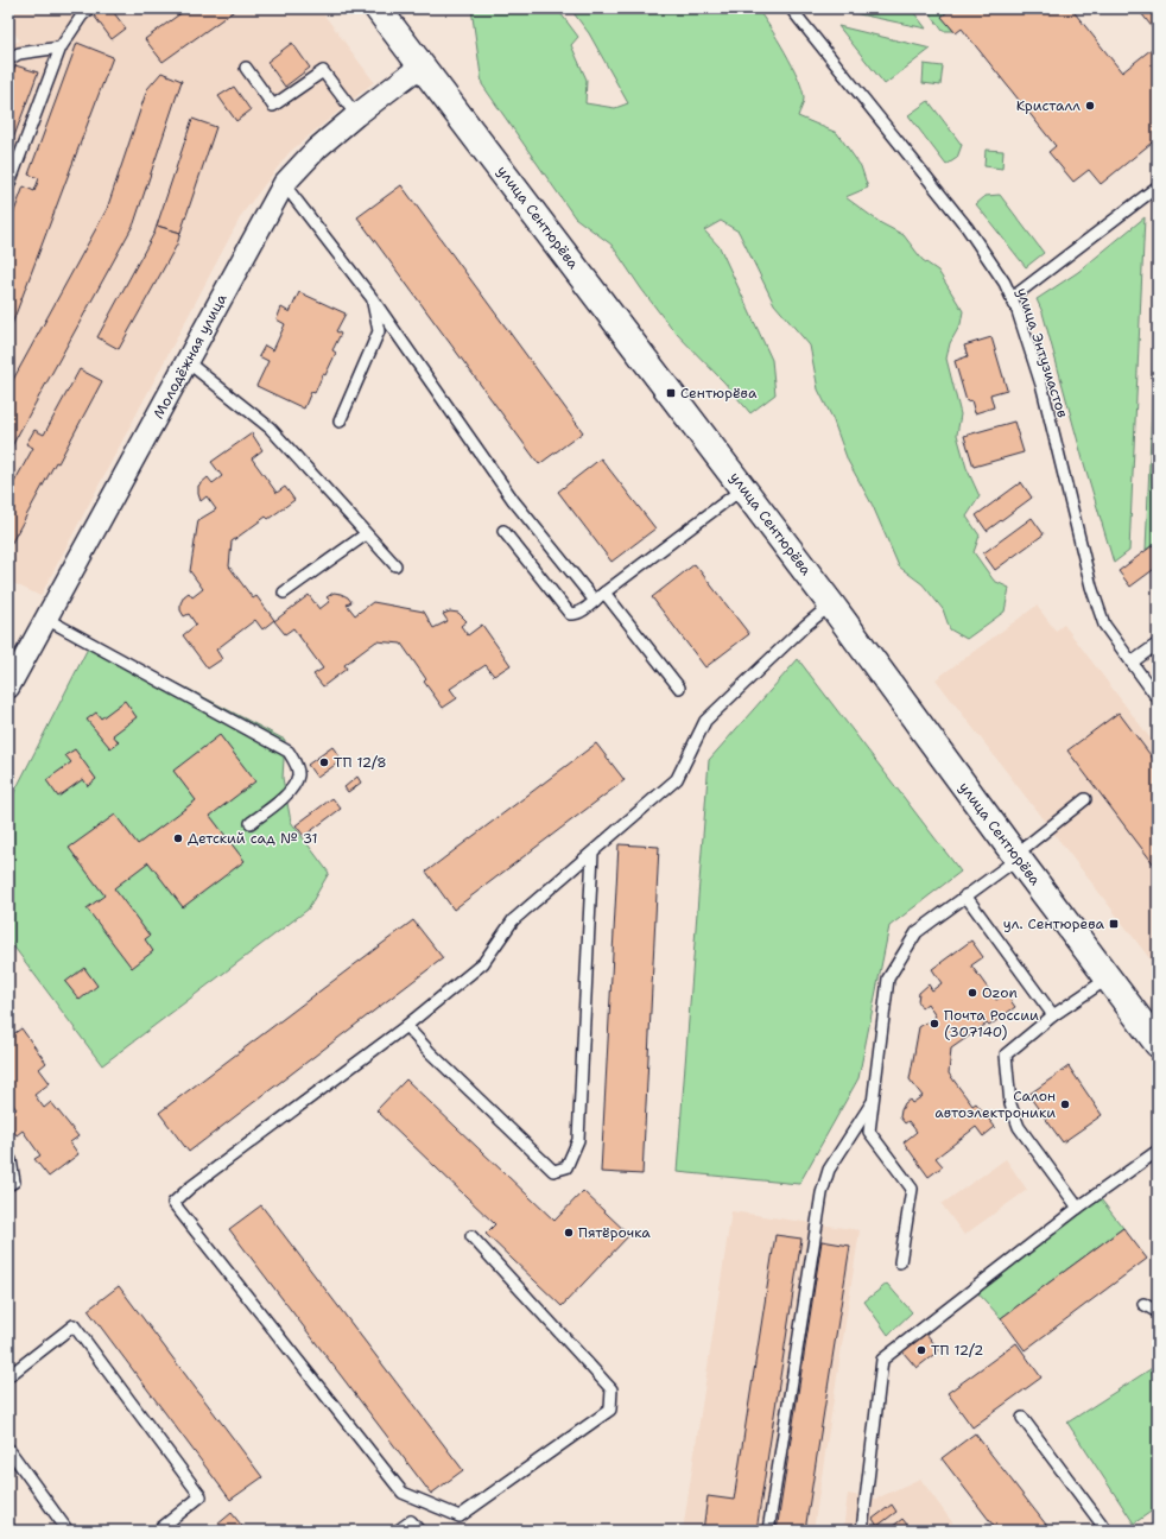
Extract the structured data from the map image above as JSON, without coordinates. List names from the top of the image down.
{
  "streets": {
    "main road": ["улица Сентюрёва"],
    "street": ["Молодёжная улица"],
    "lane": ["улица Энтузиастов"]
  },
  "crossings": [
    ["улица Сентюрёва", "Молодёжная улица"]
  ],
  "places": {
    "other": [
      "Кристалл",
      "ТП 12/8",
      "Детский сад № 31",
      "Ozon",
      "Почта России (307140)",
      "Салон автоэлектроники",
      "Пятёрочка",
      "ТП 12/2"
    ],
    "transit": ["Сентюрёва", "ул. Сентюрева"]
  }
}
